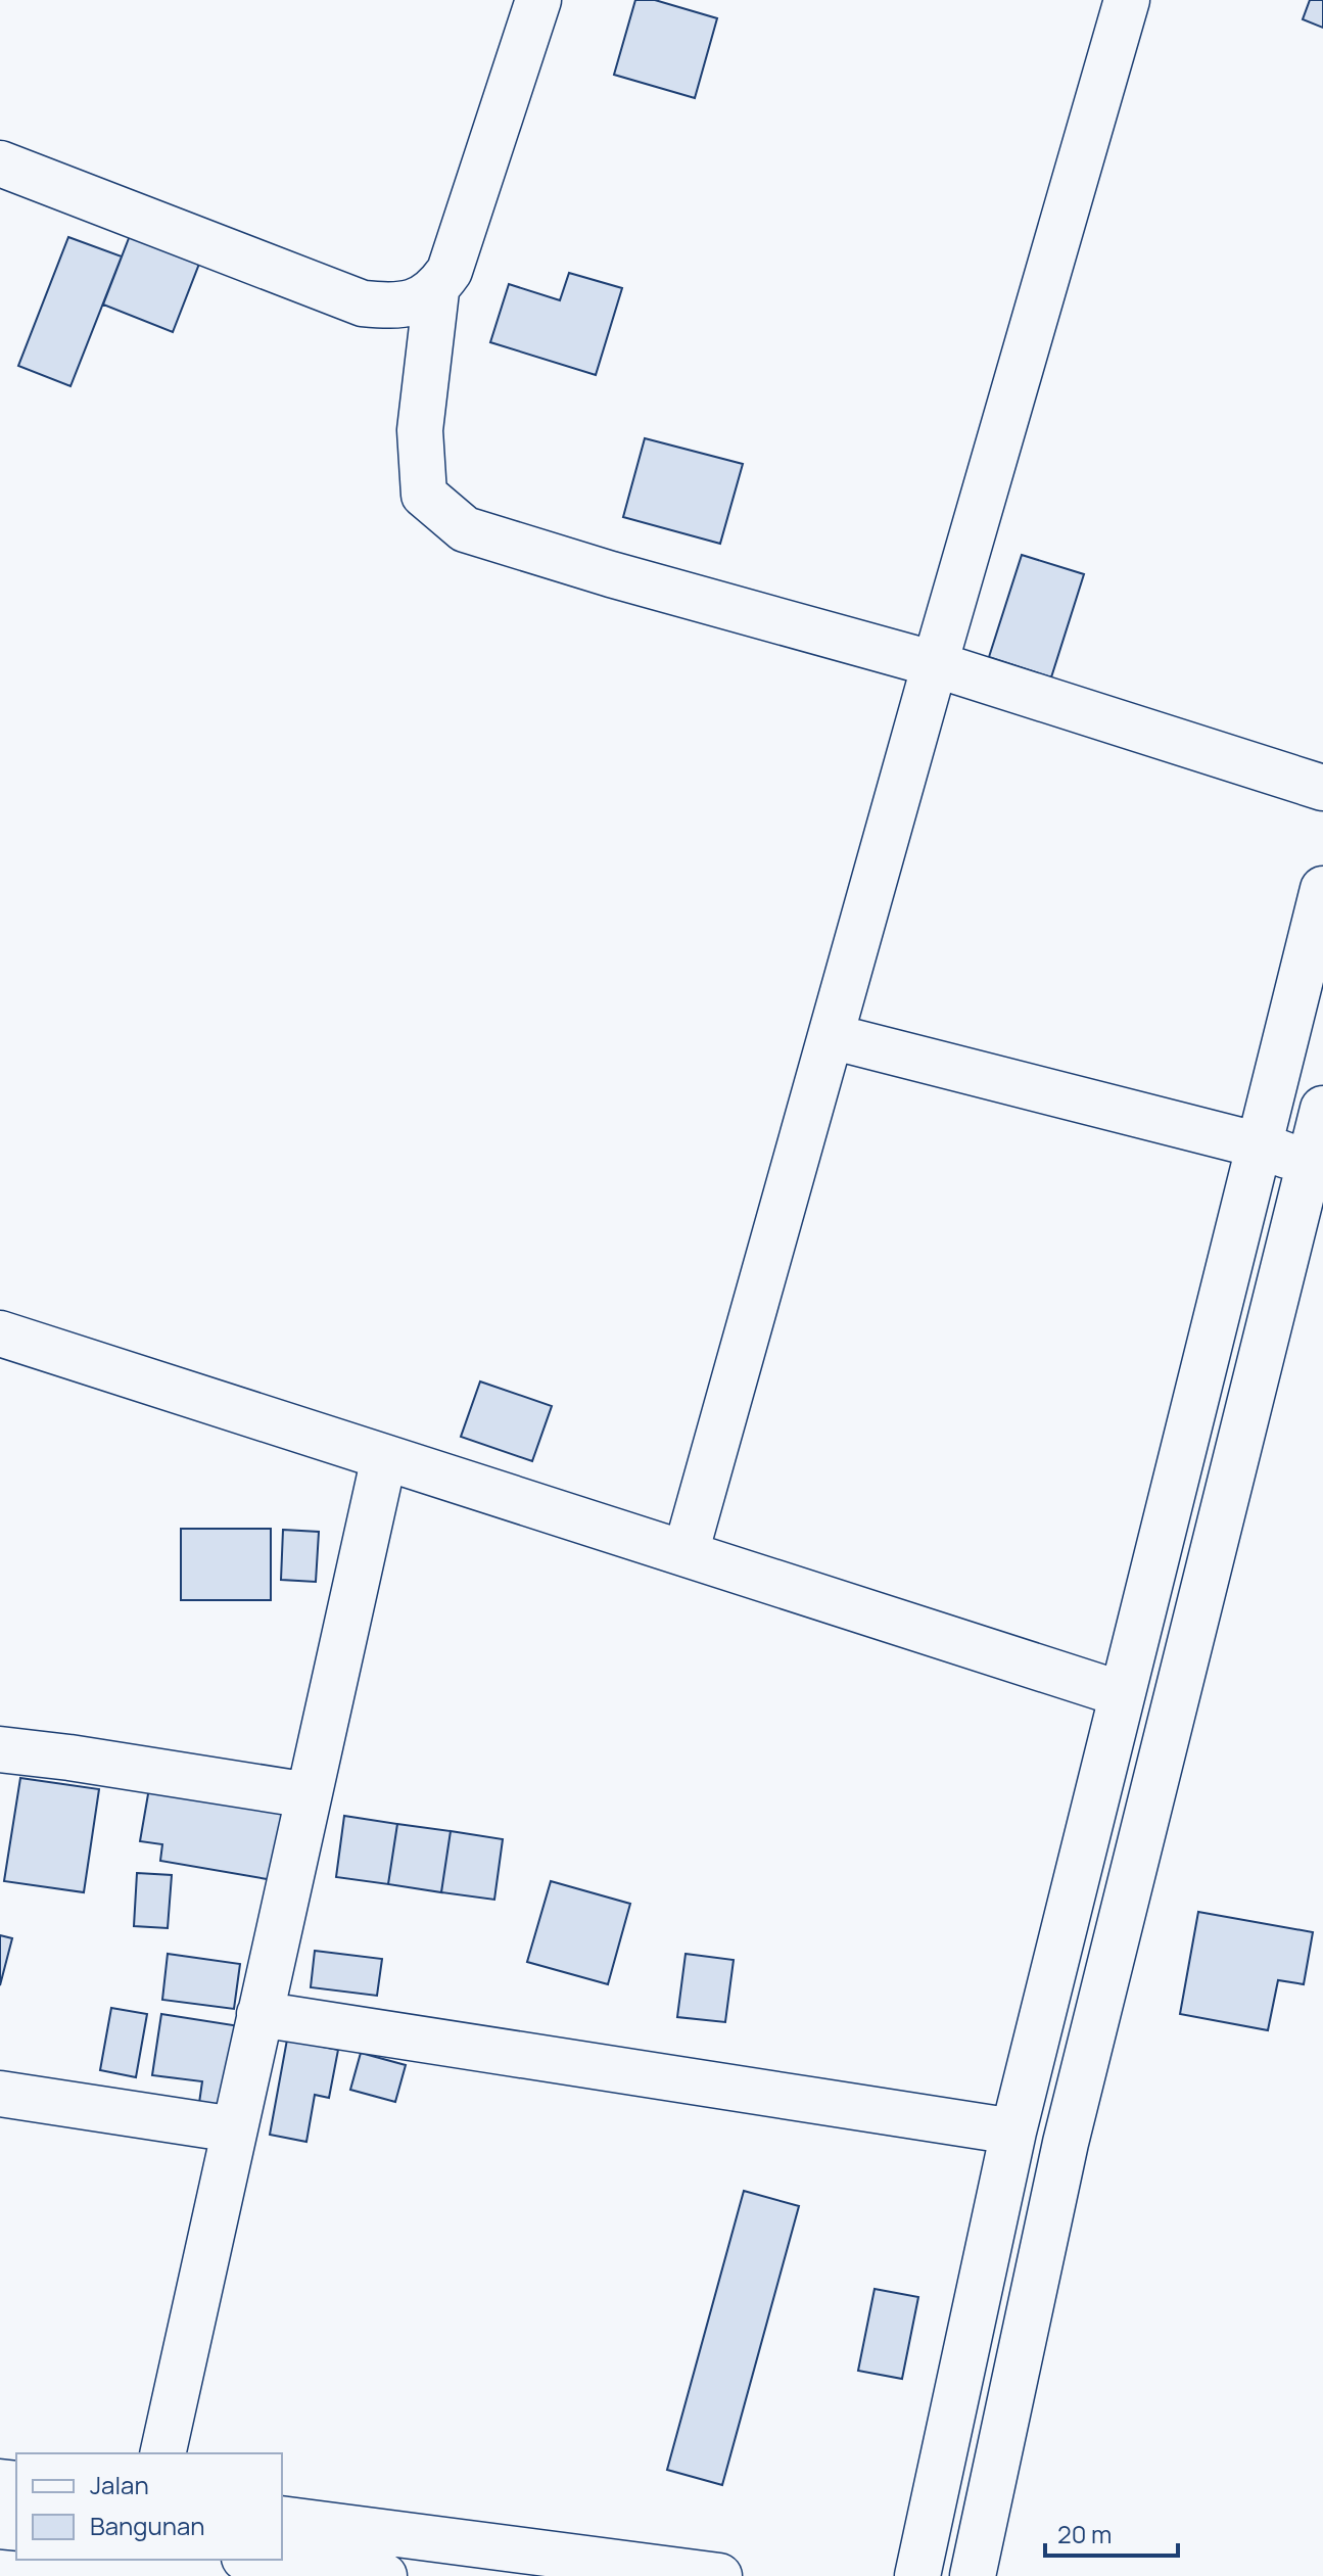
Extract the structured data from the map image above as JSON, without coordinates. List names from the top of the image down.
{
  "legend": ["Jalan", "Bangunan"],
  "scale_bar": "20 m"
}
